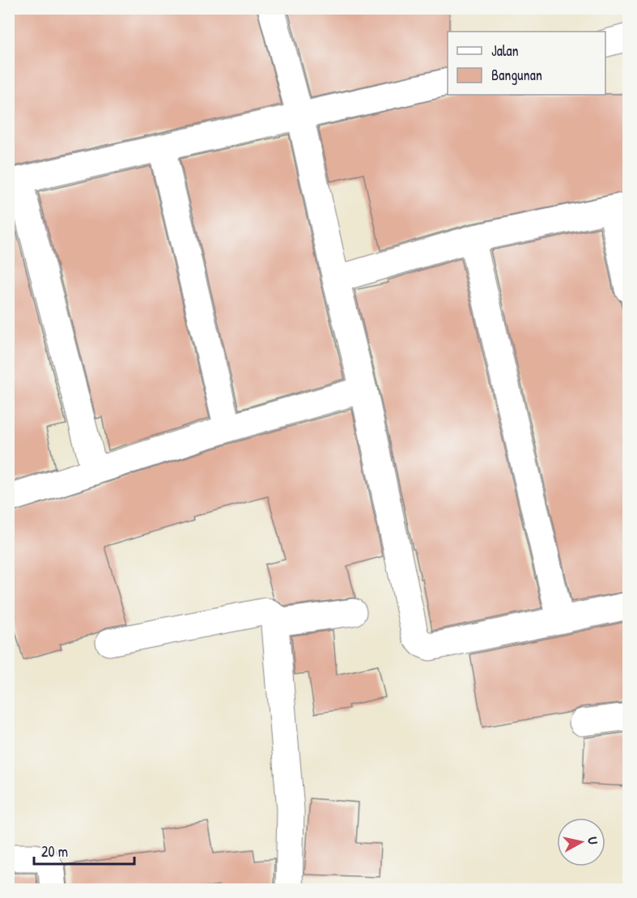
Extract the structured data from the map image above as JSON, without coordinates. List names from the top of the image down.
{
  "legend": ["Jalan", "Bangunan"],
  "scale_bar": "20 m",
  "north": "right"
}
